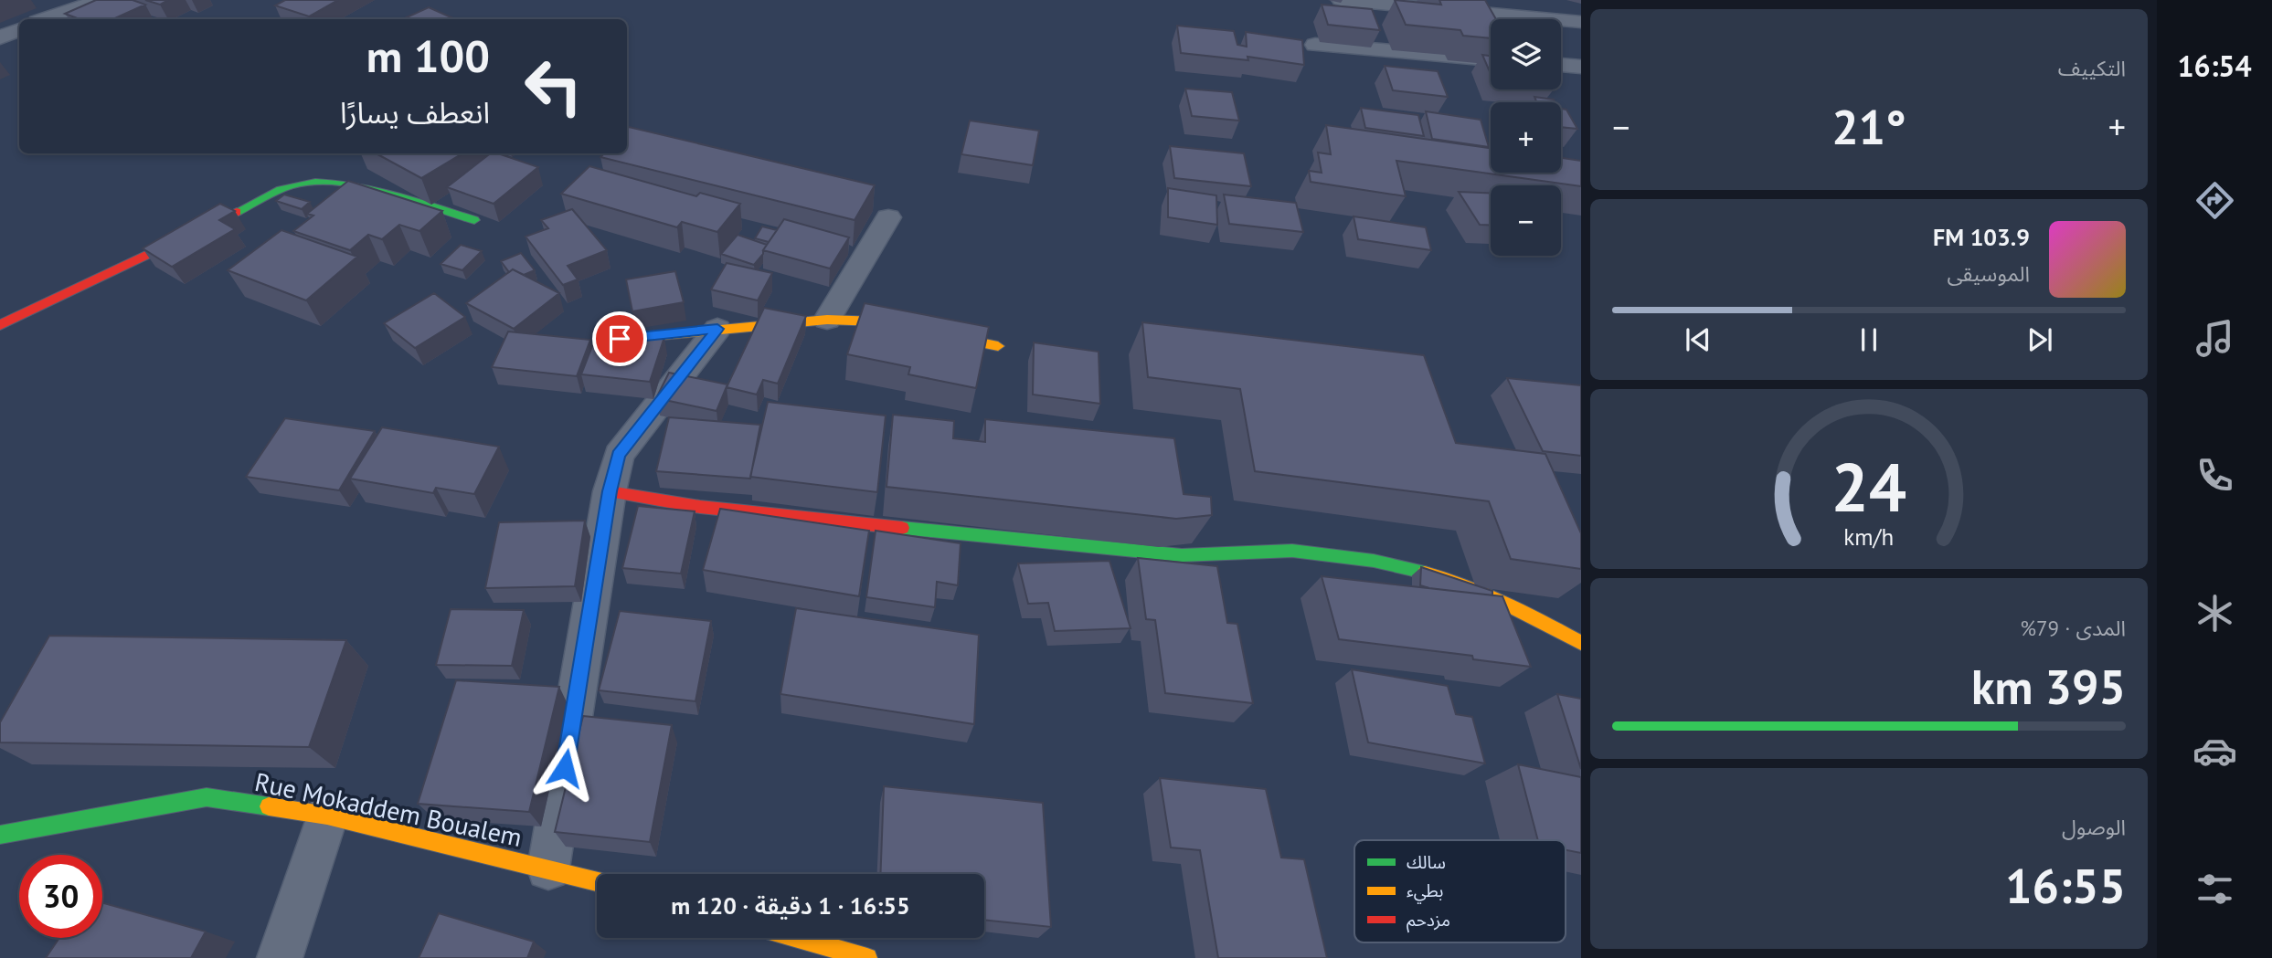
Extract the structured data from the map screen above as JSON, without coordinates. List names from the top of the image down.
{
  "streets": {
    "street": ["Rue Mokaddem Boualem"]
  },
  "legend": ["سالك", "بطيء", "مزدحم"],
  "page": {
    "tabs": "16:54",
    "tile": [
      "التكييف",
      ["المدى · 79%", "395 km"],
      ["الوصول", "16:55"]
    ],
    "map_buttons": ["+", "−"],
    "turn": ["100 m", "انعطف يسارًا"],
    "heat": ["−", "21°", "+"],
    "song": ["103.9 FM", "الموسيقى"],
    "limit": "30",
    "trip": "16:55 · 1 دقيقة · 120 m",
    "gauge": ["24", "km/h"]
  }
}
